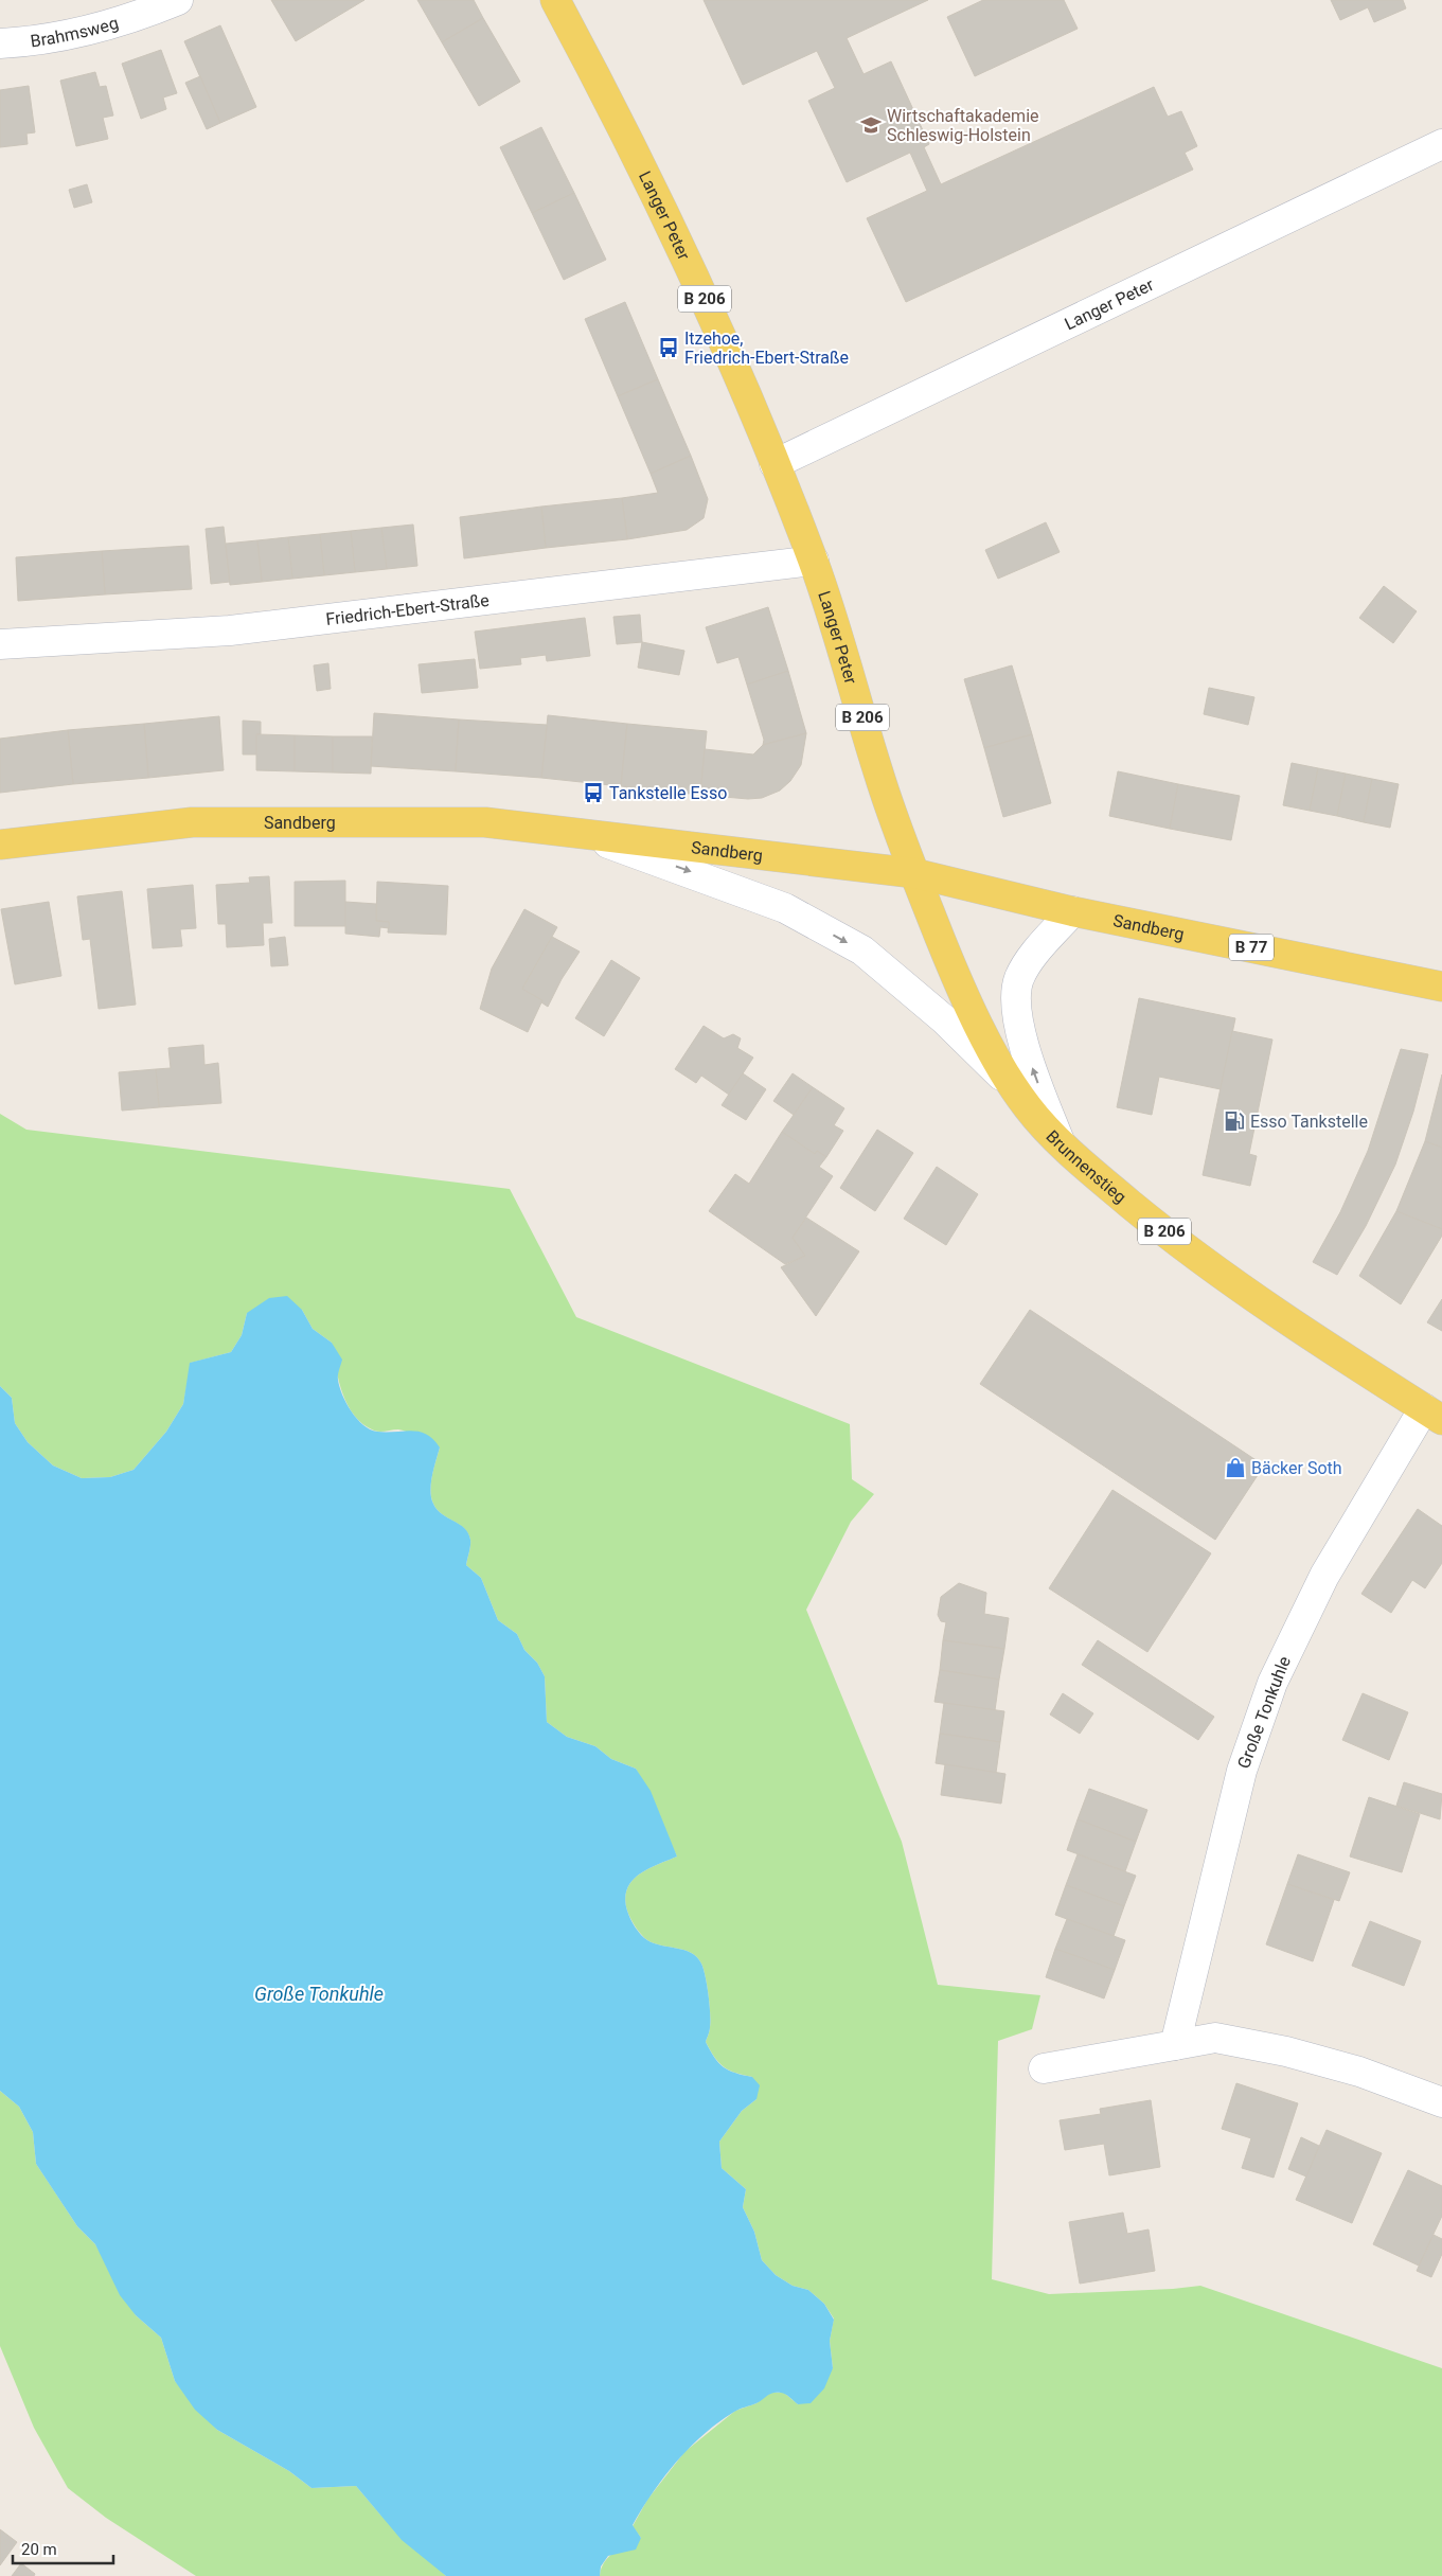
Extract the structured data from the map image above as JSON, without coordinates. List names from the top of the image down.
{
  "streets": {
    "main road": [
      "Langer Peter",
      "B 206",
      "Sandberg",
      "B 77",
      "Brunnenstieg"
    ],
    "street": ["Brahmsweg", "Friedrich-Ebert-Straße", "Große Tonkuhle"]
  },
  "crossings": [
    ["Langer Peter", "Friedrich-Ebert-Straße"],
    ["Langer Peter", "Sandberg"],
    ["Langer Peter", "Brunnenstieg"],
    ["Sandberg", "Brunnenstieg"],
    ["Brunnenstieg", "Große Tonkuhle"]
  ],
  "water": ["Große Tonkuhle"],
  "places": {
    "school or university": ["Wirtschaftakademie Schleswig-Holstein"],
    "bus stop": ["Itzehoe, Friedrich-Ebert-Straße", "Tankstelle Esso"],
    "fuel station": ["Esso Tankstelle"],
    "shop": ["Bäcker Soth"]
  },
  "scale_bar": "20 m"
}
